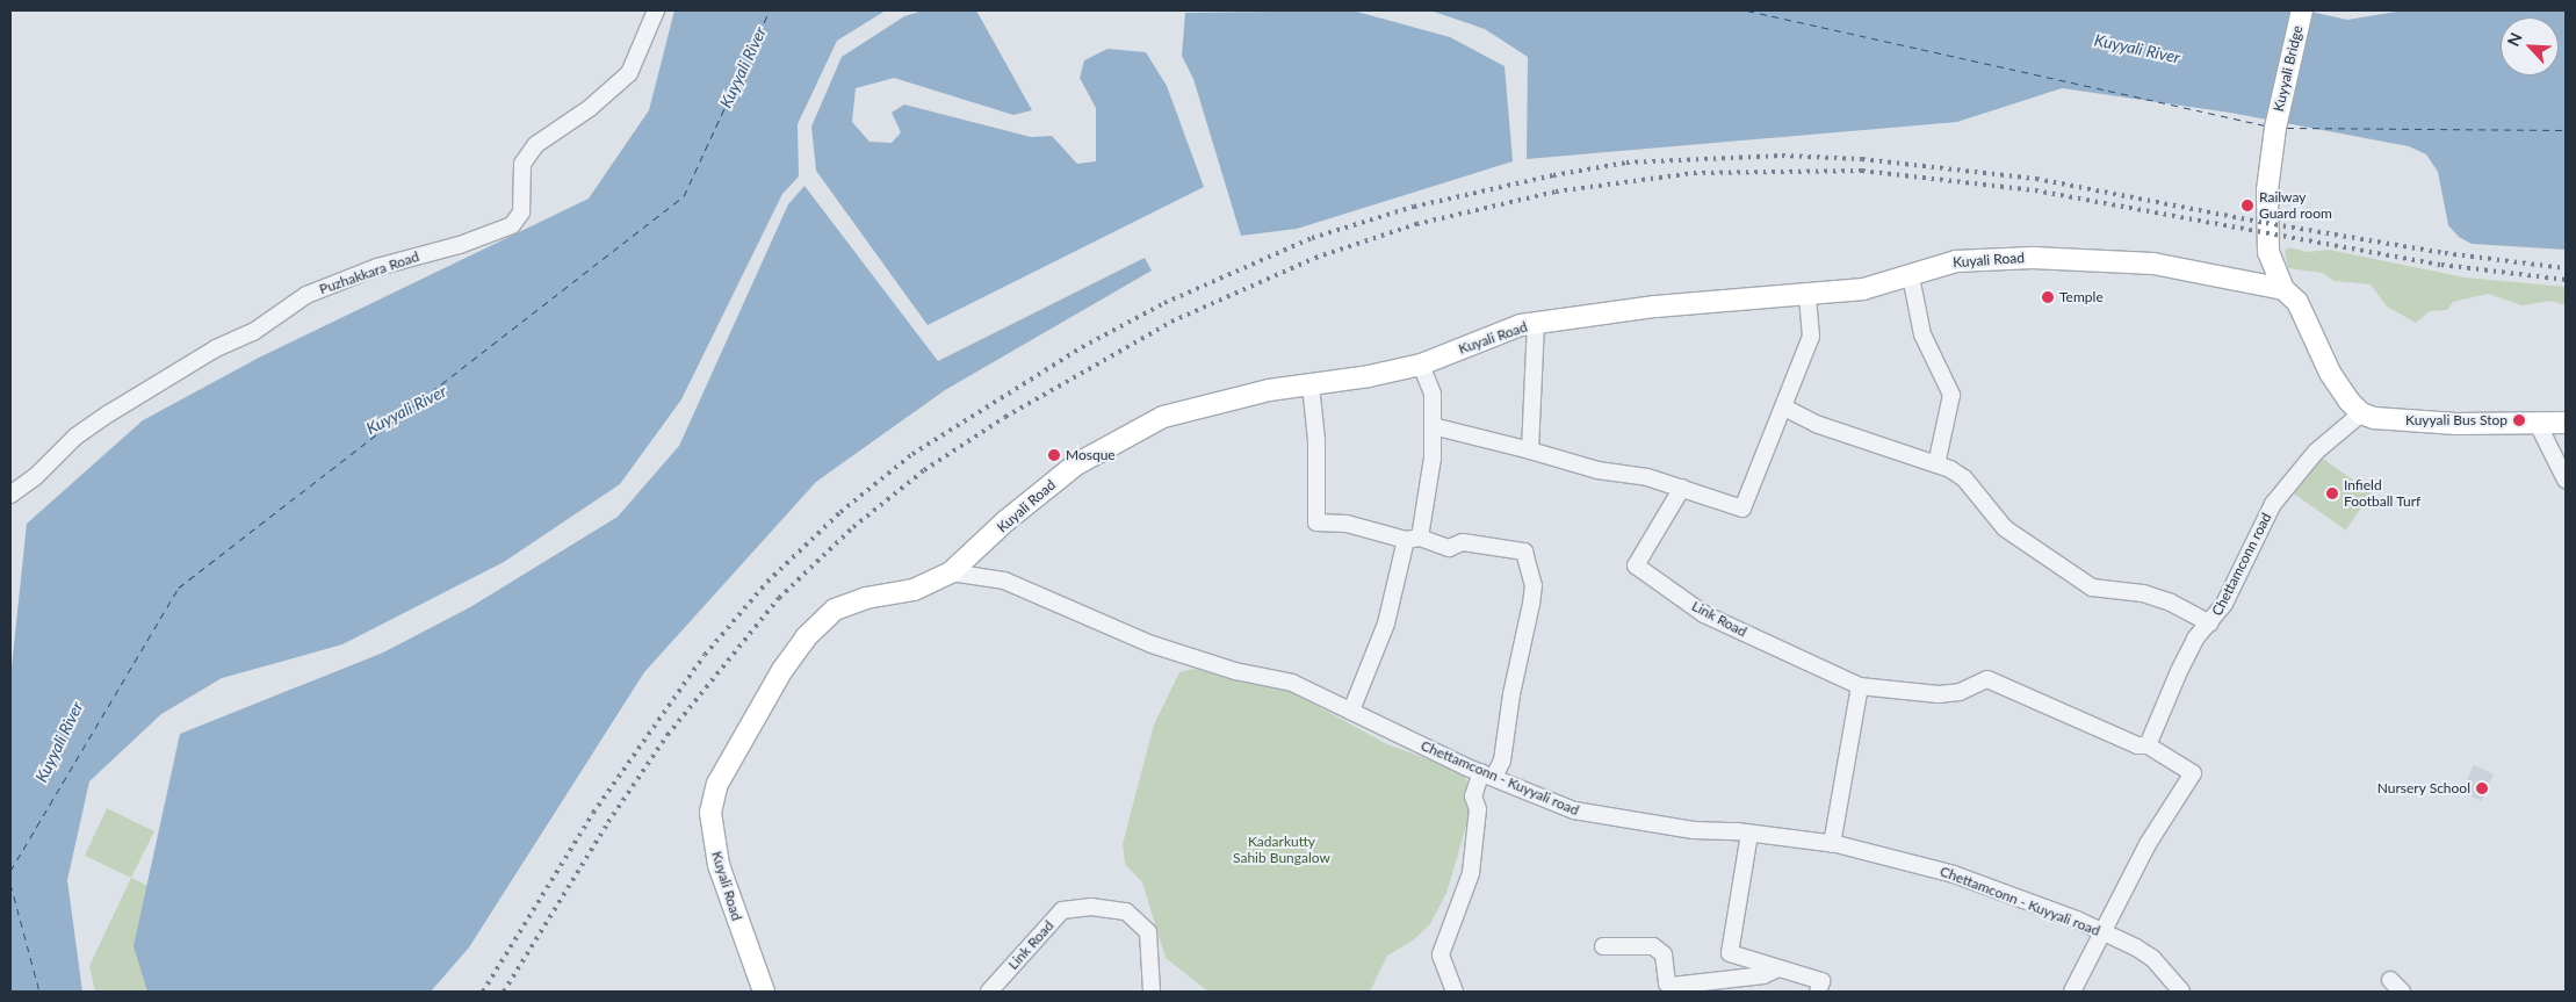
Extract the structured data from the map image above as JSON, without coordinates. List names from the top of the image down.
{
  "streets": {
    "main road": ["Kuyyali Bridge", "Kuyali Road"],
    "street": [
      "Puzhakkara Road",
      "Chettamconn road",
      "Link Road",
      "Chettamconn - Kuyyali road"
    ]
  },
  "crossings": [
    ["Kuyyali Bridge", "Kuyali Road"],
    ["Kuyali Road", "Chettamconn - Kuyyali road"],
    ["Chettamconn road", "Link Road"]
  ],
  "water": ["Kuyyali River"],
  "parks": ["Kadarkutty Sahib Bungalow"],
  "places": [
    "Railway Guard room",
    "Temple",
    "Kuyyali Bus Stop",
    "Mosque",
    "Infield Football Turf",
    "Nursery School"
  ],
  "north": "top left"
}
